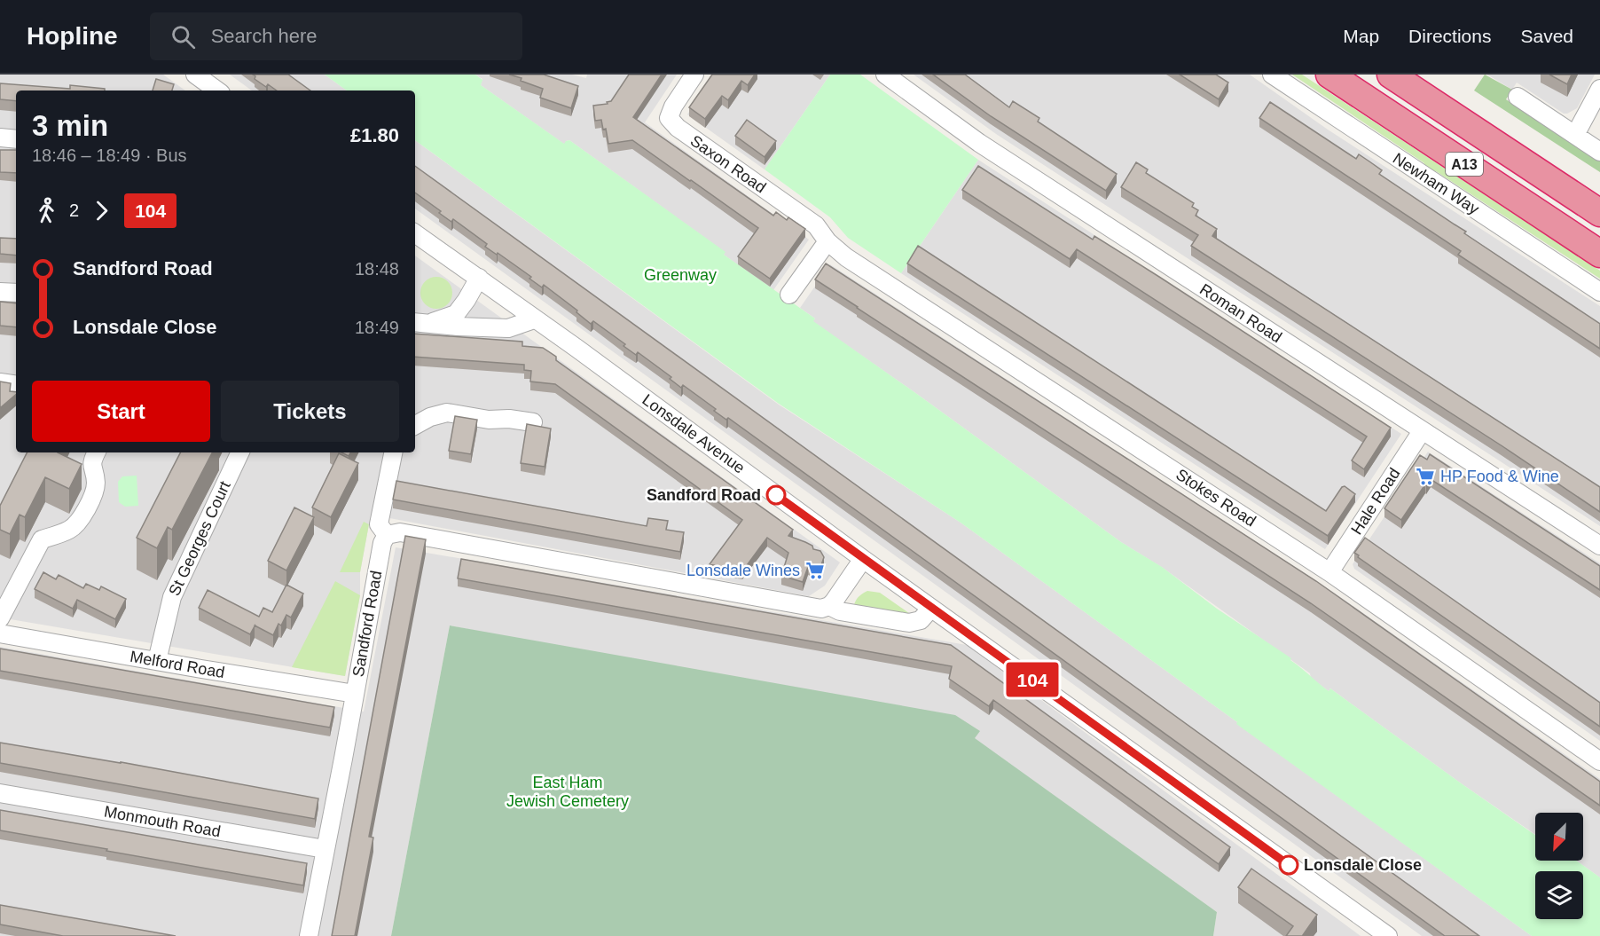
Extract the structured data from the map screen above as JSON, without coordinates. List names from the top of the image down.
{
  "streets": {
    "highway": ["A13", "Newham Way"],
    "street": [
      "Saxon Road",
      "Roman Road",
      "Lonsdale Avenue",
      "Stokes Road",
      "Hale Road",
      "St Georges Court",
      "Sandford Road",
      "Melford Road",
      "Monmouth Road"
    ]
  },
  "crossings": [
    ["Saxon Road", "Stokes Road"],
    ["Roman Road", "Hale Road"],
    ["Stokes Road", "Hale Road"],
    ["St Georges Court", "Melford Road"],
    ["Sandford Road", "Melford Road"],
    ["Sandford Road", "Monmouth Road"]
  ],
  "parks": ["Greenway", "East Ham Jewish Cemetery"],
  "places": {
    "supermarket": ["HP Food & Wine", "Lonsdale Wines"],
    "other": ["Sandford Road", "Lonsdale Close"]
  },
  "lines": ["bus line 104"],
  "north": "bottom left",
  "page": {
    "header": "Hopline",
    "search": "Search here",
    "nav": ["Map", "Directions", "Saved"],
    "on_map": "104",
    "heading": ["3 min", "18:46 – 18:49 · Bus", "£1.80"],
    "legs": ["2", "104"],
    "list": [
      {
        "name": "Sandford Road",
        "value": "18:48"
      },
      {
        "name": "Lonsdale Close",
        "value": "18:49"
      }
    ],
    "buttons": ["Start", "Tickets"]
  }
}
